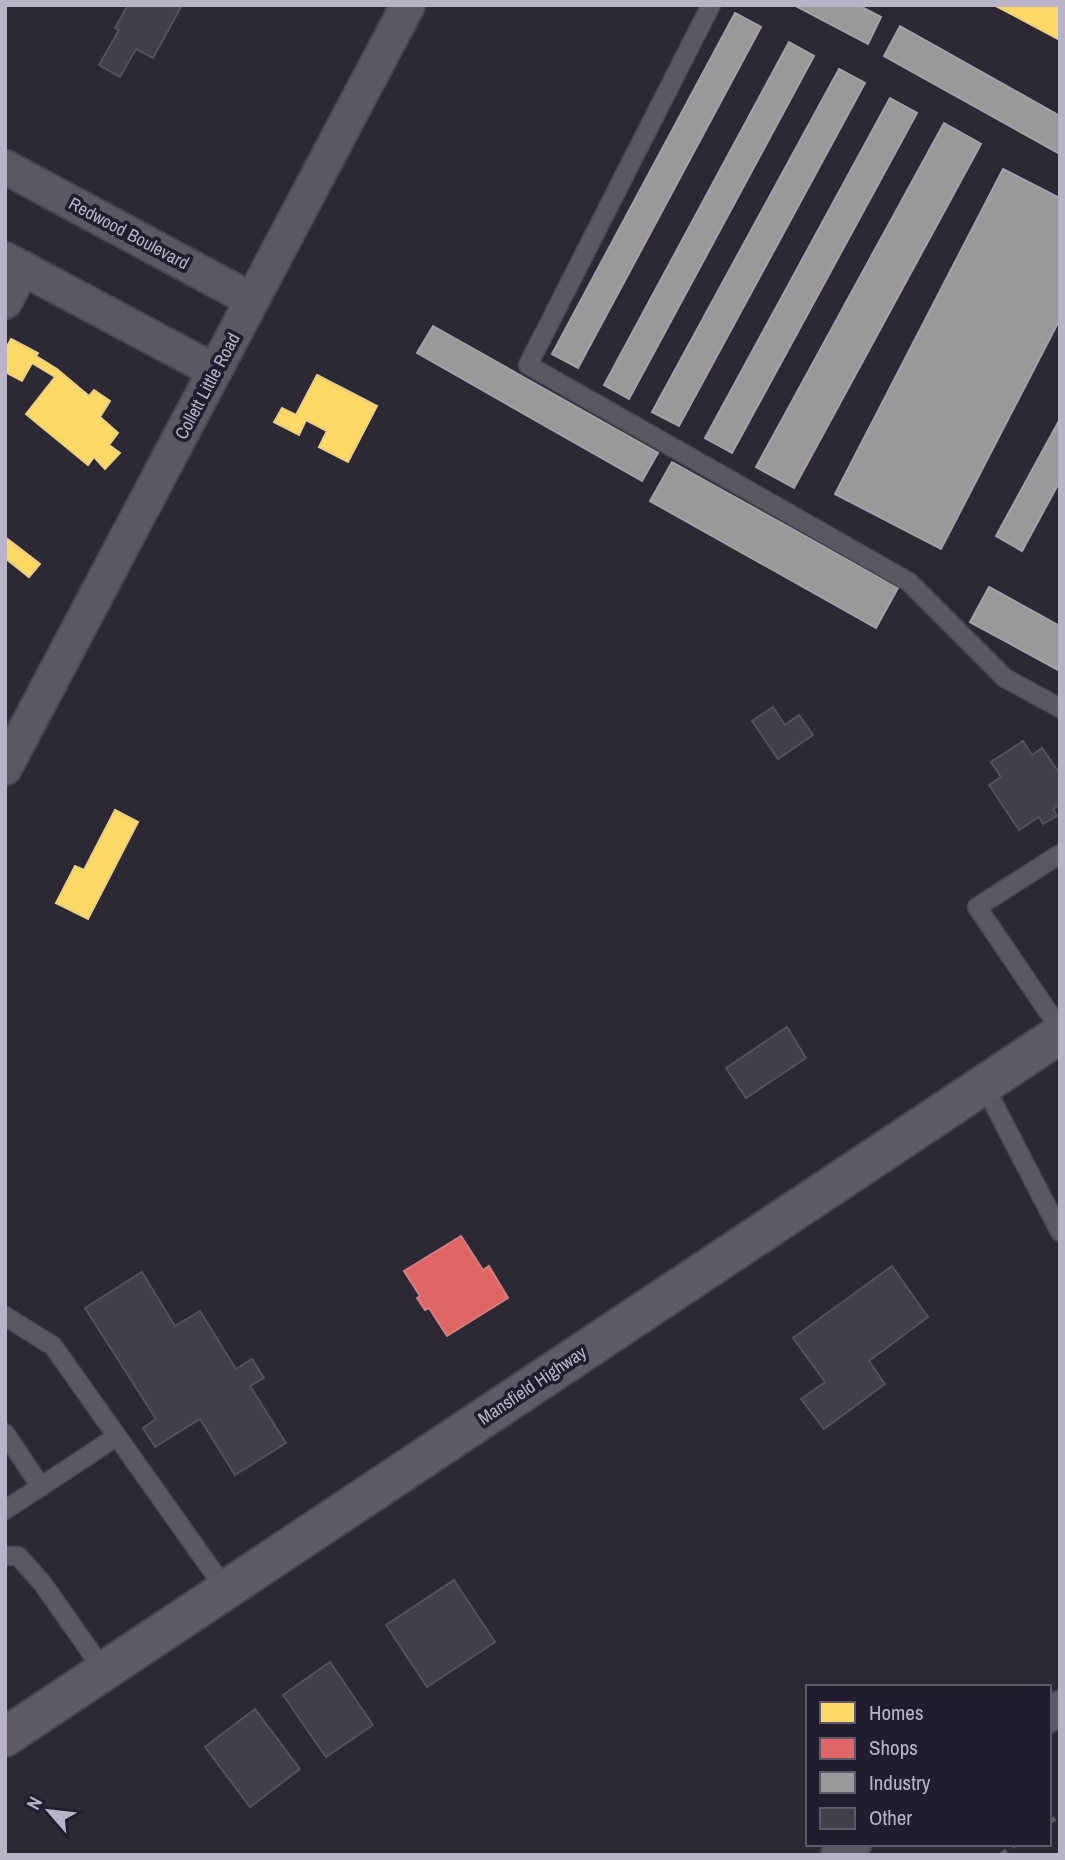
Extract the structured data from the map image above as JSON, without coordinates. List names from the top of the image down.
{
  "streets": {
    "main road": ["Mansfield Highway"],
    "street": ["Redwood Boulevard", "Collett Little Road"]
  },
  "crossings": [
    ["Redwood Boulevard", "Collett Little Road"]
  ],
  "legend": [
    "Homes",
    "Shops",
    "Industry",
    "Other"
  ],
  "north": "top left"
}
